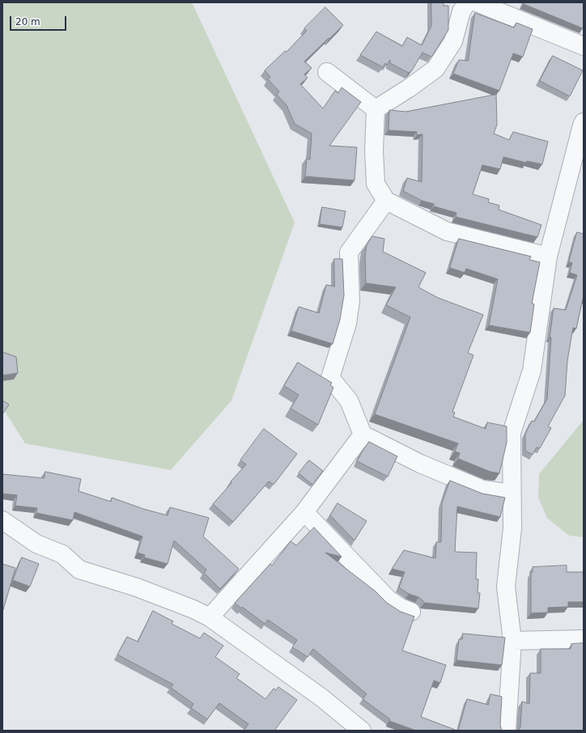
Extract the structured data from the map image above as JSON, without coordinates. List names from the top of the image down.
{
  "scale_bar": "20 m"
}
